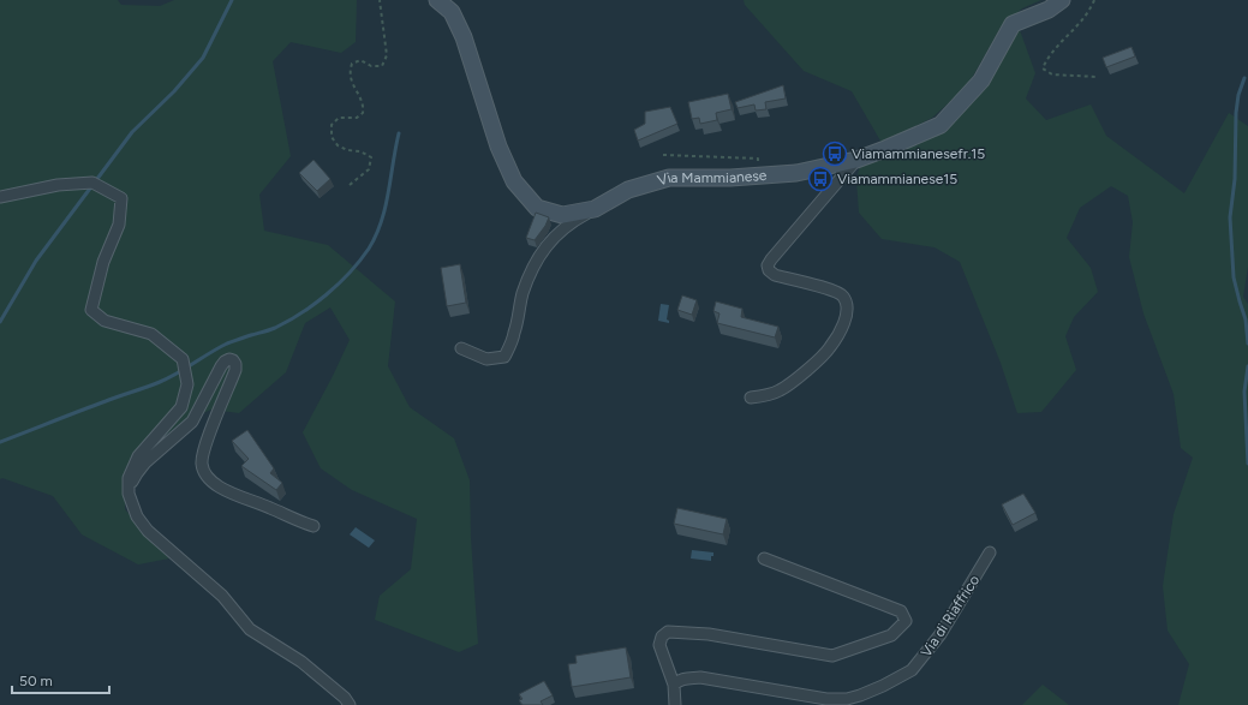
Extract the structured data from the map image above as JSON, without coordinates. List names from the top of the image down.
{
  "streets": {
    "main road": ["Via Mammianese"],
    "street": ["Via di Riaffrico"]
  },
  "places": {
    "bus stop": ["Viamammianesefr.15", "Viamammianese15"]
  },
  "scale_bar": "50 m"
}
